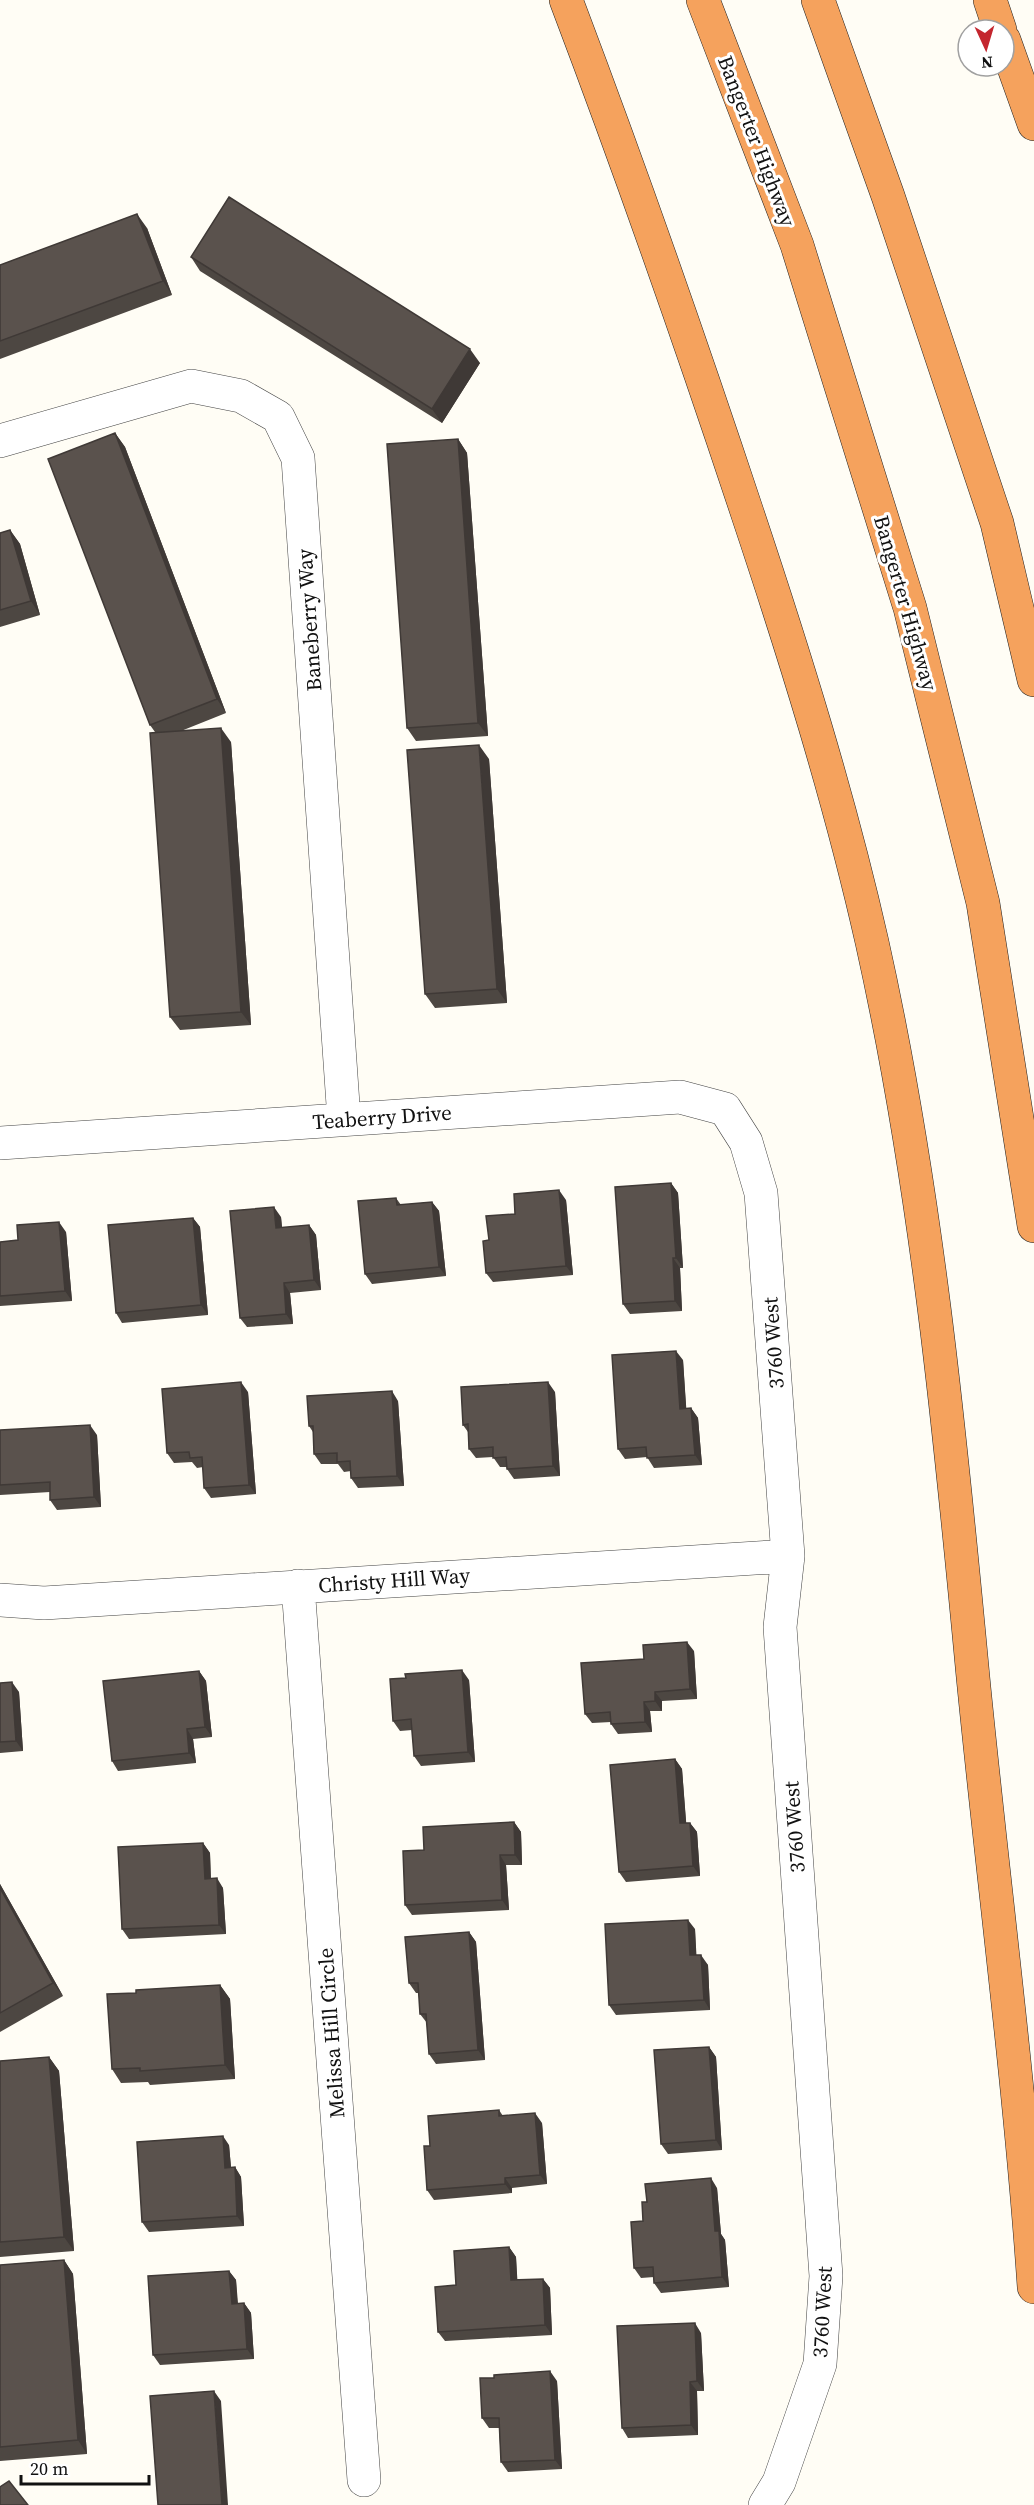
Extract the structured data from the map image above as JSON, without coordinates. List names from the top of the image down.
{
  "streets": {
    "highway": ["Bangerter Highway"],
    "street": [
      "Baneberry Way",
      "Teaberry Drive",
      "3760 West",
      "Christy Hill Way",
      "Melissa Hill Circle"
    ]
  },
  "crossings": [
    ["Baneberry Way", "Teaberry Drive"],
    ["Teaberry Drive", "3760 West"],
    ["3760 West", "Christy Hill Way"],
    ["Christy Hill Way", "Melissa Hill Circle"]
  ],
  "scale_bar": "20 m",
  "north": "bottom"
}
